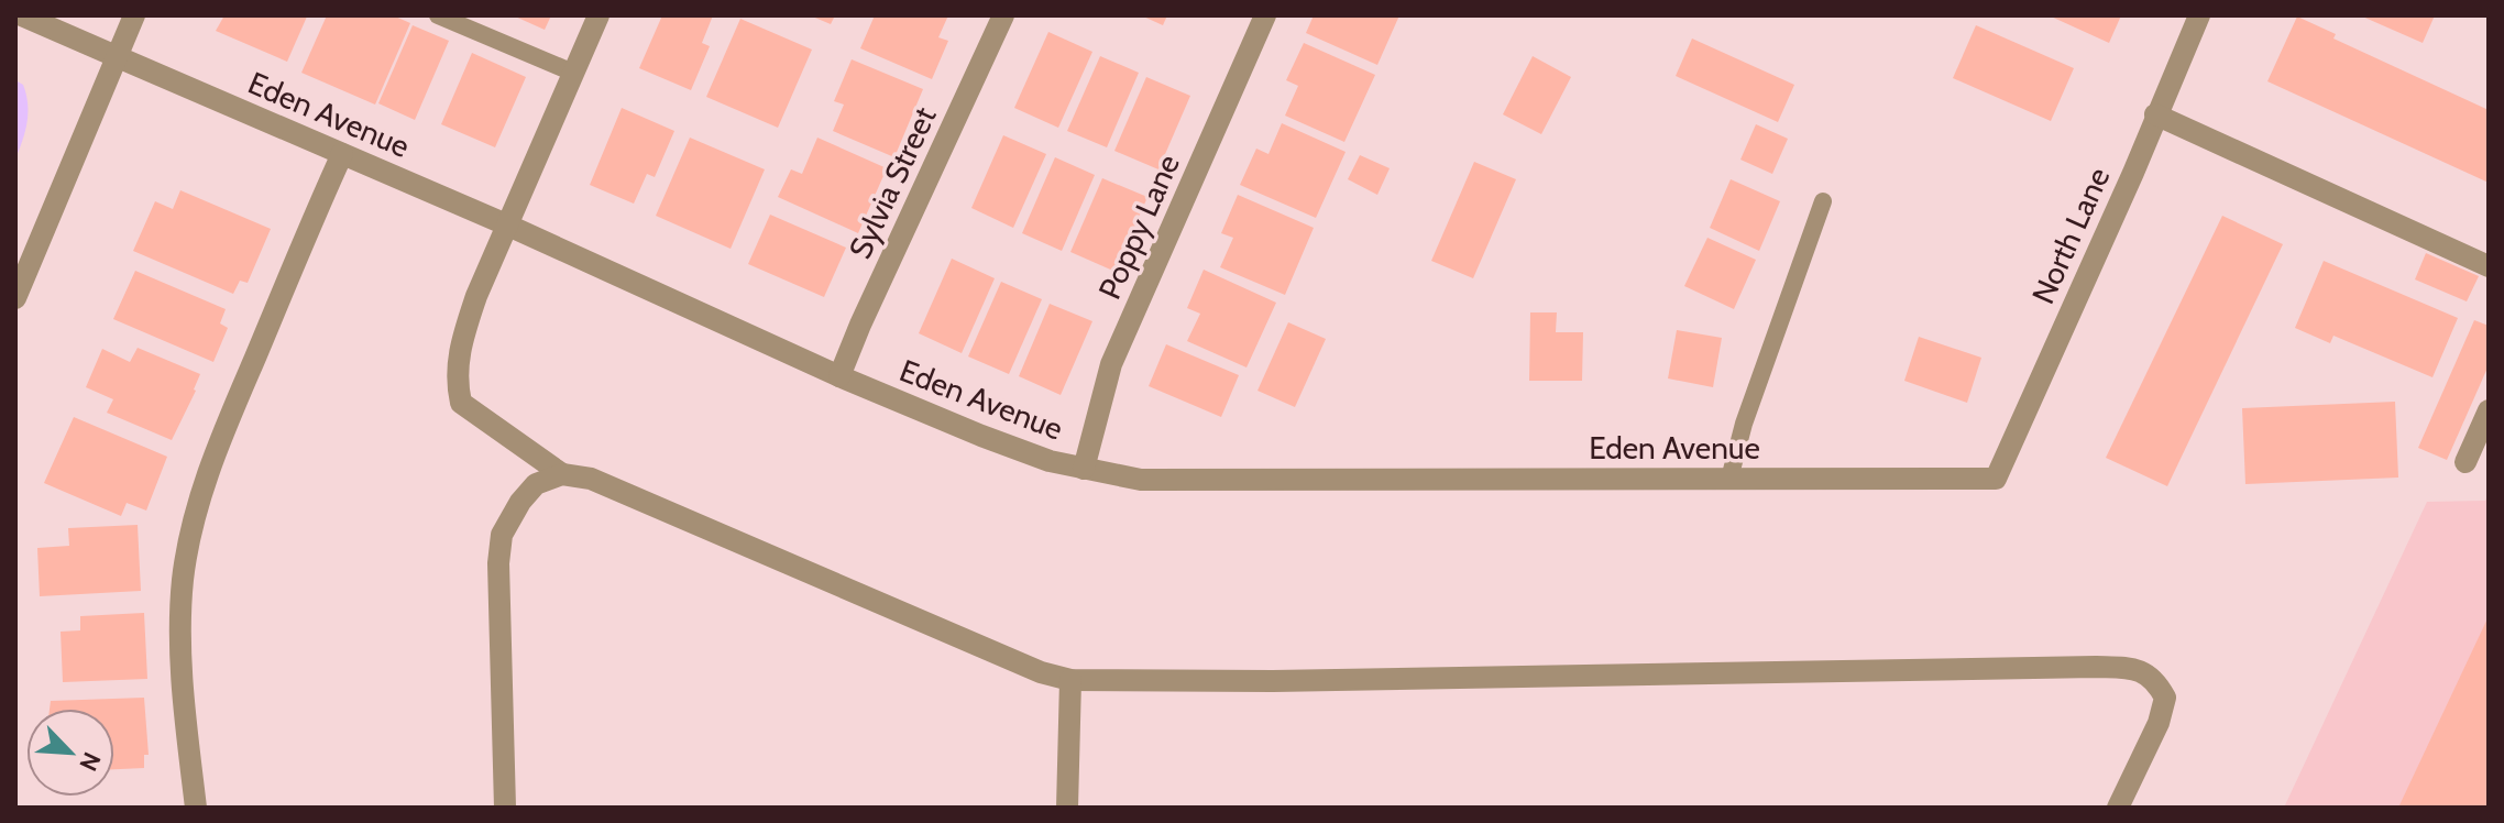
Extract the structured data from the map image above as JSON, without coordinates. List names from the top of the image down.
{
  "streets": {
    "street": [
      "Eden Avenue",
      "Sylvia Street",
      "Poppy Lane",
      "North Lane"
    ]
  },
  "crossings": [
    ["Eden Avenue", "Sylvia Street"],
    ["Eden Avenue", "Poppy Lane"],
    ["Eden Avenue", "North Lane"]
  ],
  "north": "bottom right"
}
